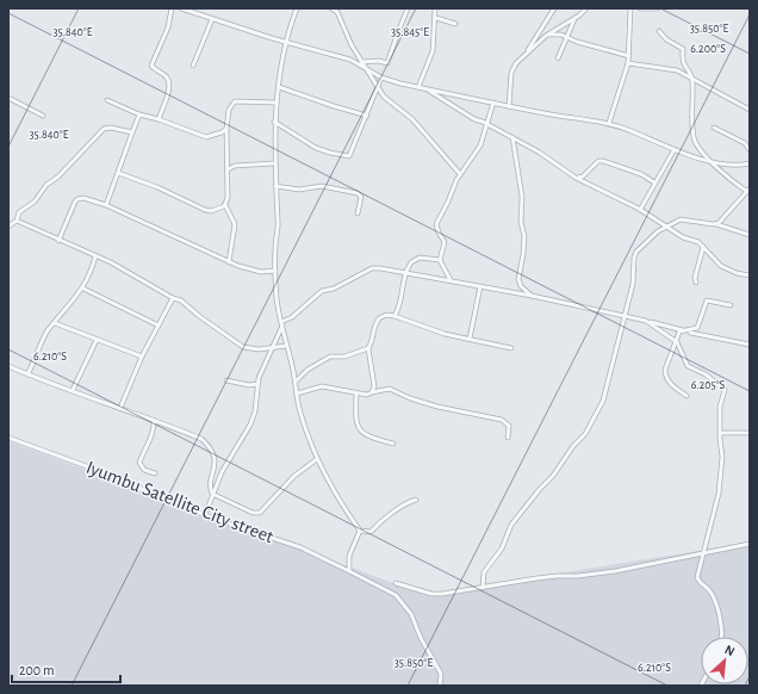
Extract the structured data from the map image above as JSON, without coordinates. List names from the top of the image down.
{
  "streets": {
    "street": ["Iyumbu Satellite City street"]
  },
  "scale_bar": "200 m",
  "north": "top right",
  "coordinates": [
    "35.850°E",
    "35.840°E",
    "35.845°E",
    "6.200°S",
    "6.210°S",
    "6.205°S"
  ]
}
